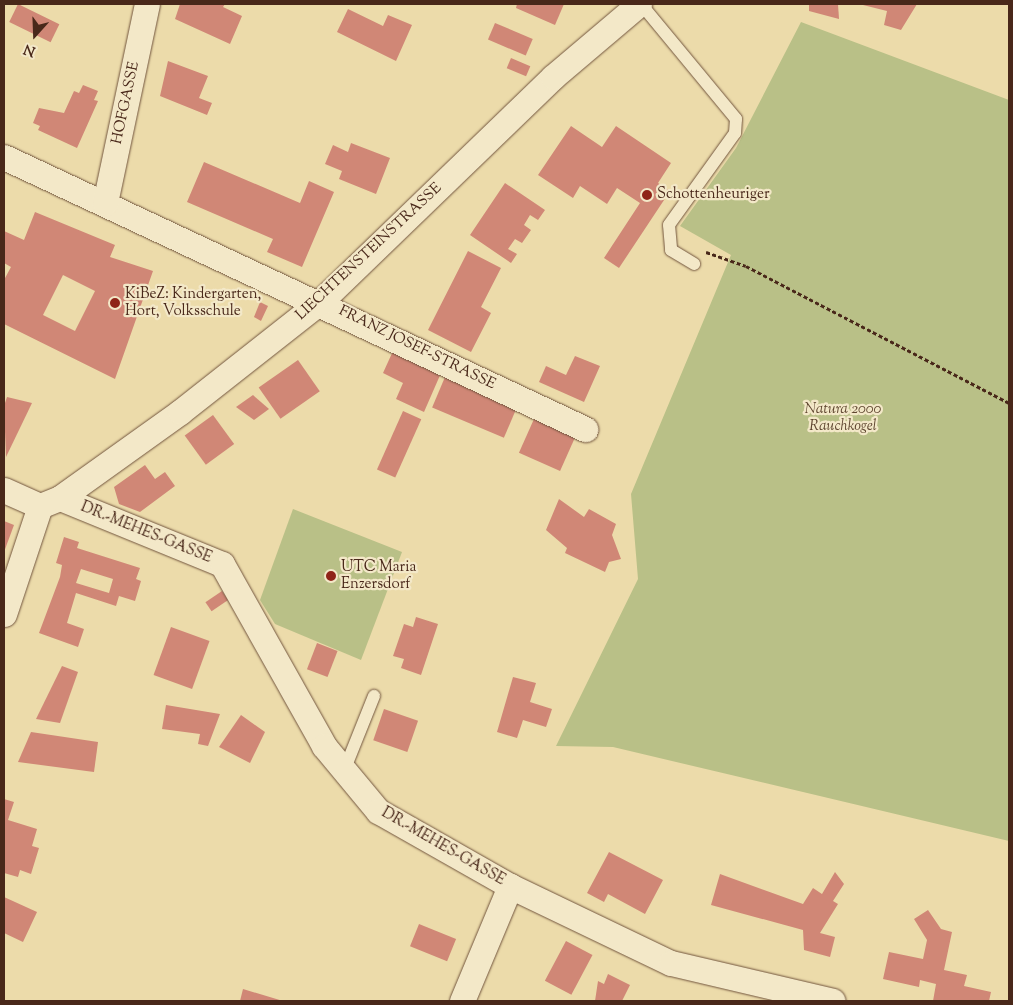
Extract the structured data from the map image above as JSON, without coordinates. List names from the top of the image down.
{
  "streets": {
    "street": [
      "HOFGASSE",
      "LIECHTENSTEINSTRASSE",
      "FRANZ JOSEF-STRASSE",
      "DR.-MEHES-GASSE"
    ]
  },
  "crossings": [
    ["HOFGASSE", "FRANZ JOSEF-STRASSE"],
    ["LIECHTENSTEINSTRASSE", "FRANZ JOSEF-STRASSE"],
    ["LIECHTENSTEINSTRASSE", "DR.-MEHES-GASSE"]
  ],
  "parks": ["Natura 2000 Rauchkogel"],
  "places": ["Schottenheuriger", "KiBeZ: Kindergarten, Hort, Volksschule", "UTC Maria Enzersdorf"],
  "north": "bottom"
}
